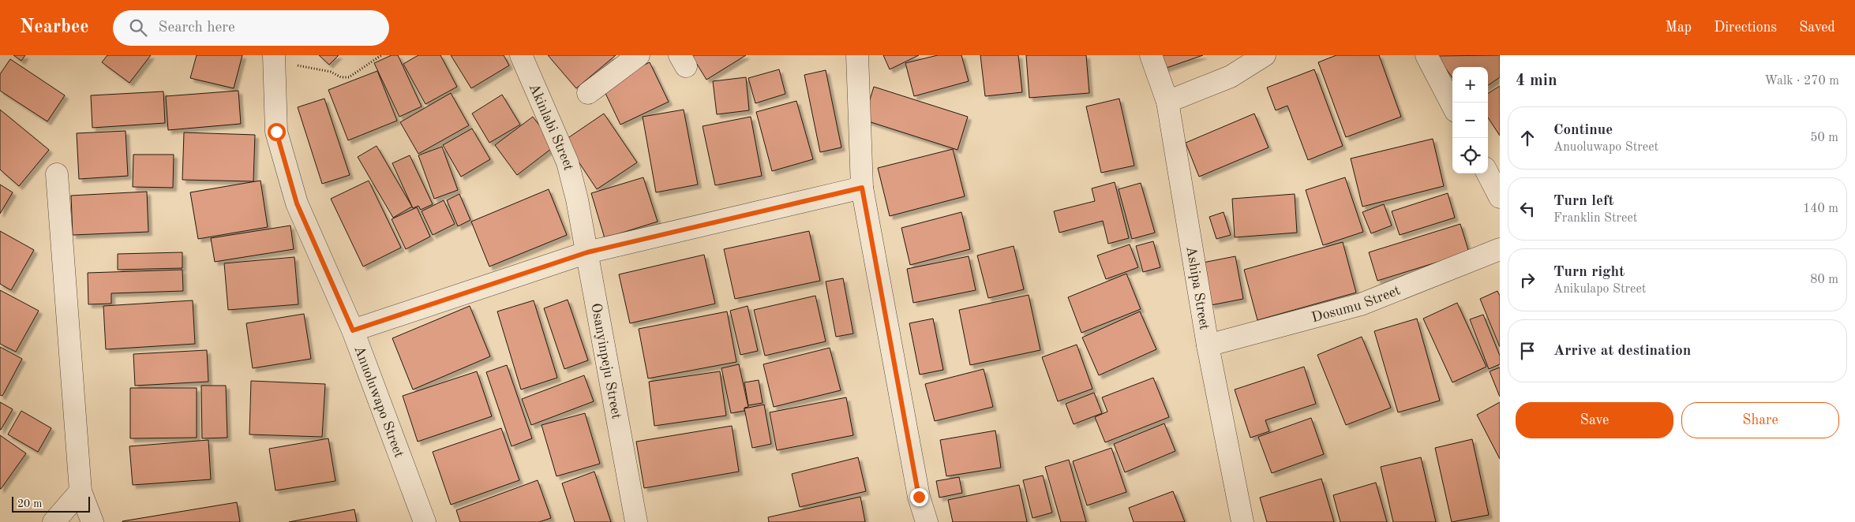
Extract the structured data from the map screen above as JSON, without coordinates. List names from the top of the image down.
{
  "streets": {
    "street": [
      "Akinlabi Street",
      "Ashipa Street",
      "Dosumu Street",
      "Osanyinpeju Street",
      "Anuoluwapo Street"
    ]
  },
  "crossings": [
    ["Akinlabi Street", "Osanyinpeju Street"],
    ["Ashipa Street", "Dosumu Street"]
  ],
  "scale_bar": "20 m",
  "page": {
    "header": "Nearbee",
    "search": "Search here",
    "nav": ["Map", "Directions", "Saved"],
    "heading": ["4 min", "Walk · 270 m"],
    "map_buttons": ["+", "−"],
    "list": [
      ["Continue", "Anuoluwapo Street", "50 m"],
      ["Turn left", "Franklin Street", "140 m"],
      ["Turn right", "Anikulapo Street", "80 m"],
      "Arrive at destination"
    ],
    "buttons": ["Save", "Share"],
    "scale": "20 m"
  }
}
